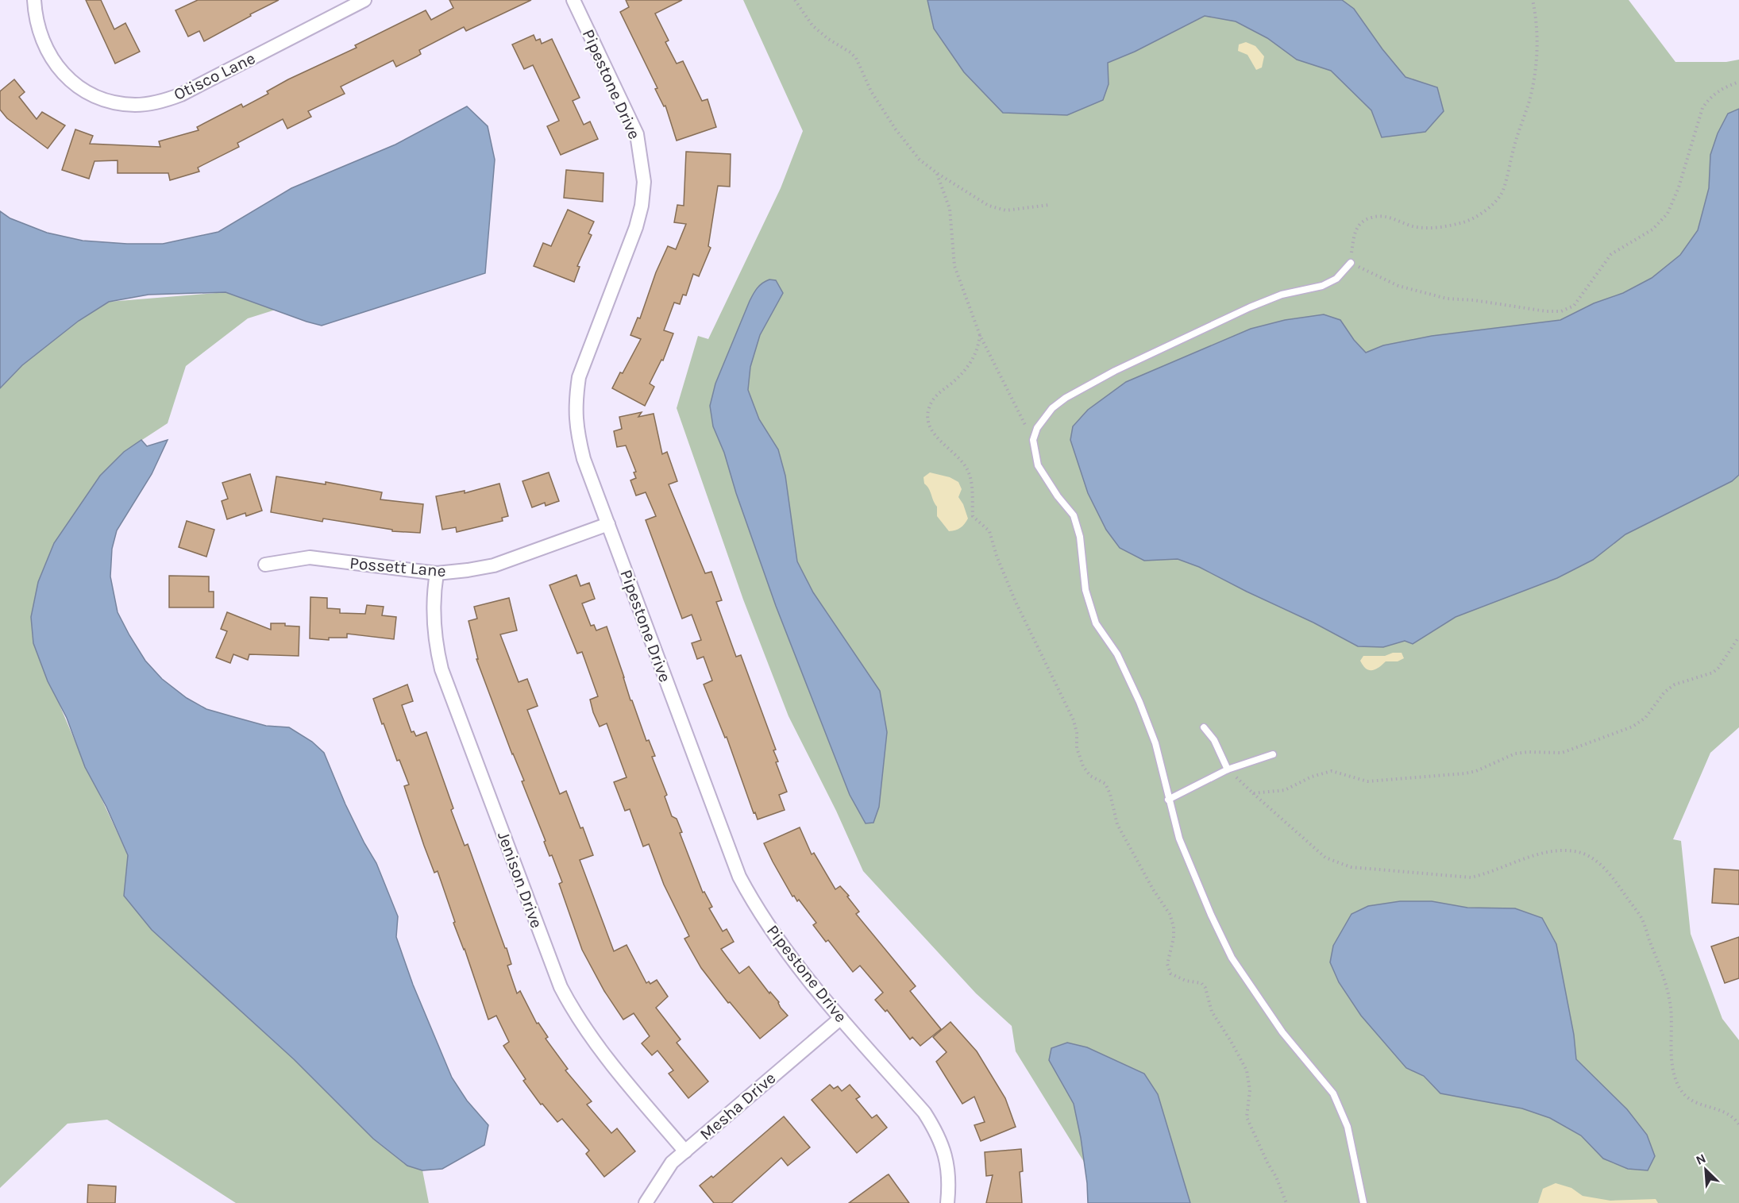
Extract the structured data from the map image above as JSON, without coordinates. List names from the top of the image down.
{
  "streets": {
    "street": [
      "Otisco Lane",
      "Pipestone Drive",
      "Possett Lane",
      "Jenison Drive",
      "Mesha Drive"
    ]
  },
  "crossings": [
    ["Pipestone Drive", "Possett Lane"],
    ["Pipestone Drive", "Mesha Drive"],
    ["Possett Lane", "Jenison Drive"],
    ["Jenison Drive", "Mesha Drive"]
  ],
  "north": "top left"
}
